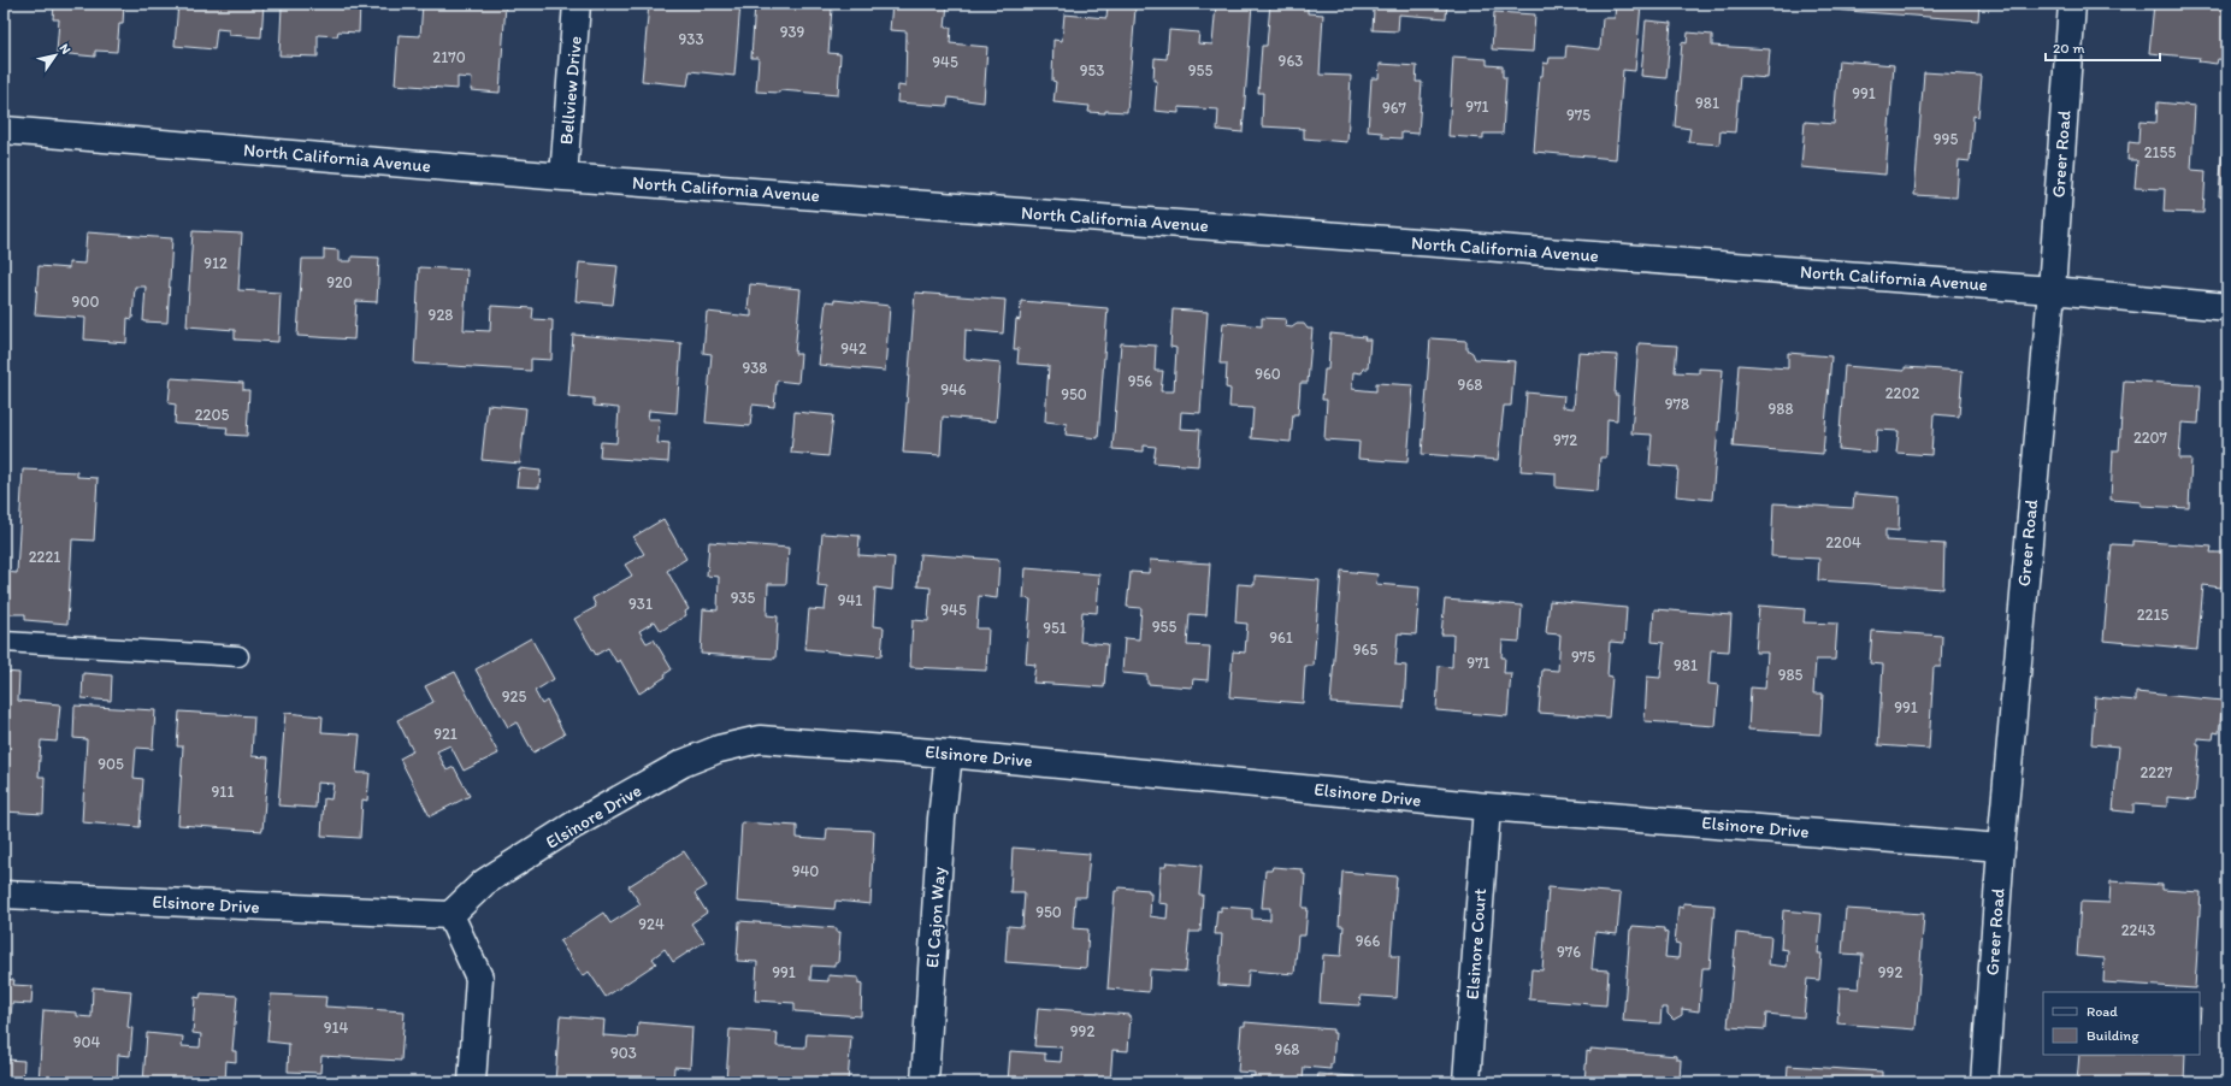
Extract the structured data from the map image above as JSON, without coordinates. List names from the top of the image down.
{
  "streets": {
    "street": [
      "Bellview Drive",
      "Greer Road",
      "North California Avenue",
      "Elsinore Drive",
      "El Cajon Way",
      "Elsinore Court"
    ]
  },
  "crossings": [
    ["Bellview Drive", "North California Avenue"],
    ["Greer Road", "North California Avenue"],
    ["Greer Road", "Elsinore Drive"],
    ["Elsinore Drive", "El Cajon Way"],
    ["Elsinore Drive", "Elsinore Court"]
  ],
  "house_numbers": [
    "939",
    "933",
    "2170",
    "963",
    "945",
    "953",
    "955",
    "991",
    "981",
    "971",
    "967",
    "975",
    "995",
    "2155",
    "912",
    "920",
    "900",
    "928",
    "942",
    "938",
    "960",
    "956",
    "968",
    "946",
    "2202",
    "950",
    "978",
    "988",
    "2205",
    "2207",
    "972",
    "2204",
    "2221",
    "935",
    "941",
    "931",
    "945",
    "2215",
    "955",
    "951",
    "961",
    "965",
    "975",
    "971",
    "981",
    "985",
    "925",
    "991",
    "921",
    "905",
    "2227",
    "911",
    "940",
    "950",
    "924",
    "2243",
    "966",
    "976",
    "991",
    "992",
    "914",
    "992",
    "904",
    "968",
    "903"
  ],
  "legend": ["Road", "Building"],
  "scale_bar": "20 m",
  "north": "top right"
}
